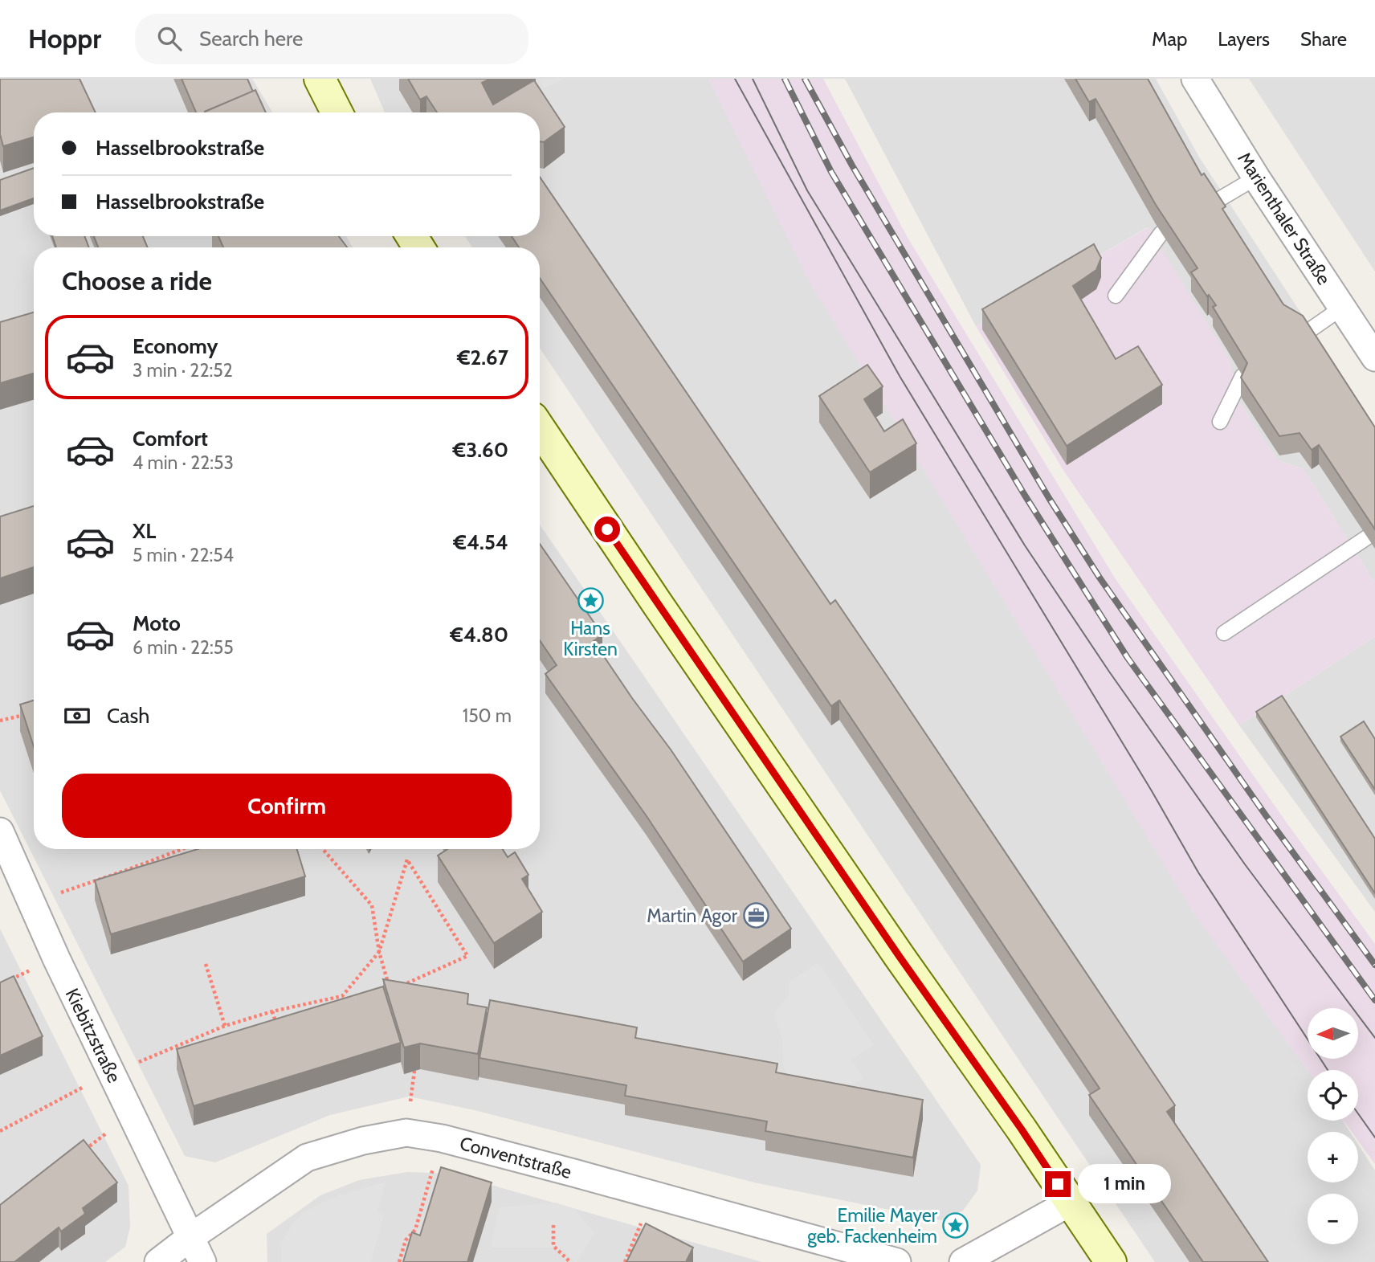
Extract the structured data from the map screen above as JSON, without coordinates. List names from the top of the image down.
{
  "streets": {
    "street": ["Marienthaler Straße", "Kiebitzstraße", "Conventstraße"]
  },
  "crossings": [
    ["Kiebitzstraße", "Conventstraße"]
  ],
  "places": {
    "place": ["Hans Kirsten", "Emilie Mayer geb. Fackenheim"],
    "office": ["Martin Agor"]
  },
  "north": "left",
  "page": {
    "header": "Hoppr",
    "search": "Search here",
    "nav": ["Map", "Layers", "Share"],
    "banner": ["Hasselbrookstraße", "Hasselbrookstraße"],
    "heading": "Choose a ride",
    "list": [
      {
        "name": "Economy",
        "note": "3 min · 22:52",
        "value": "€2.67"
      },
      {
        "name": "Comfort",
        "note": "4 min · 22:53",
        "value": "€3.60"
      },
      {
        "name": "XL",
        "note": "5 min · 22:54",
        "value": "€4.54"
      },
      {
        "name": "Moto",
        "note": "6 min · 22:55",
        "value": "€4.80"
      }
    ],
    "pay": ["Cash", "150 m"],
    "buttons": "Confirm",
    "map_buttons": ["+", "−"],
    "bubble": "1 min"
  }
}
